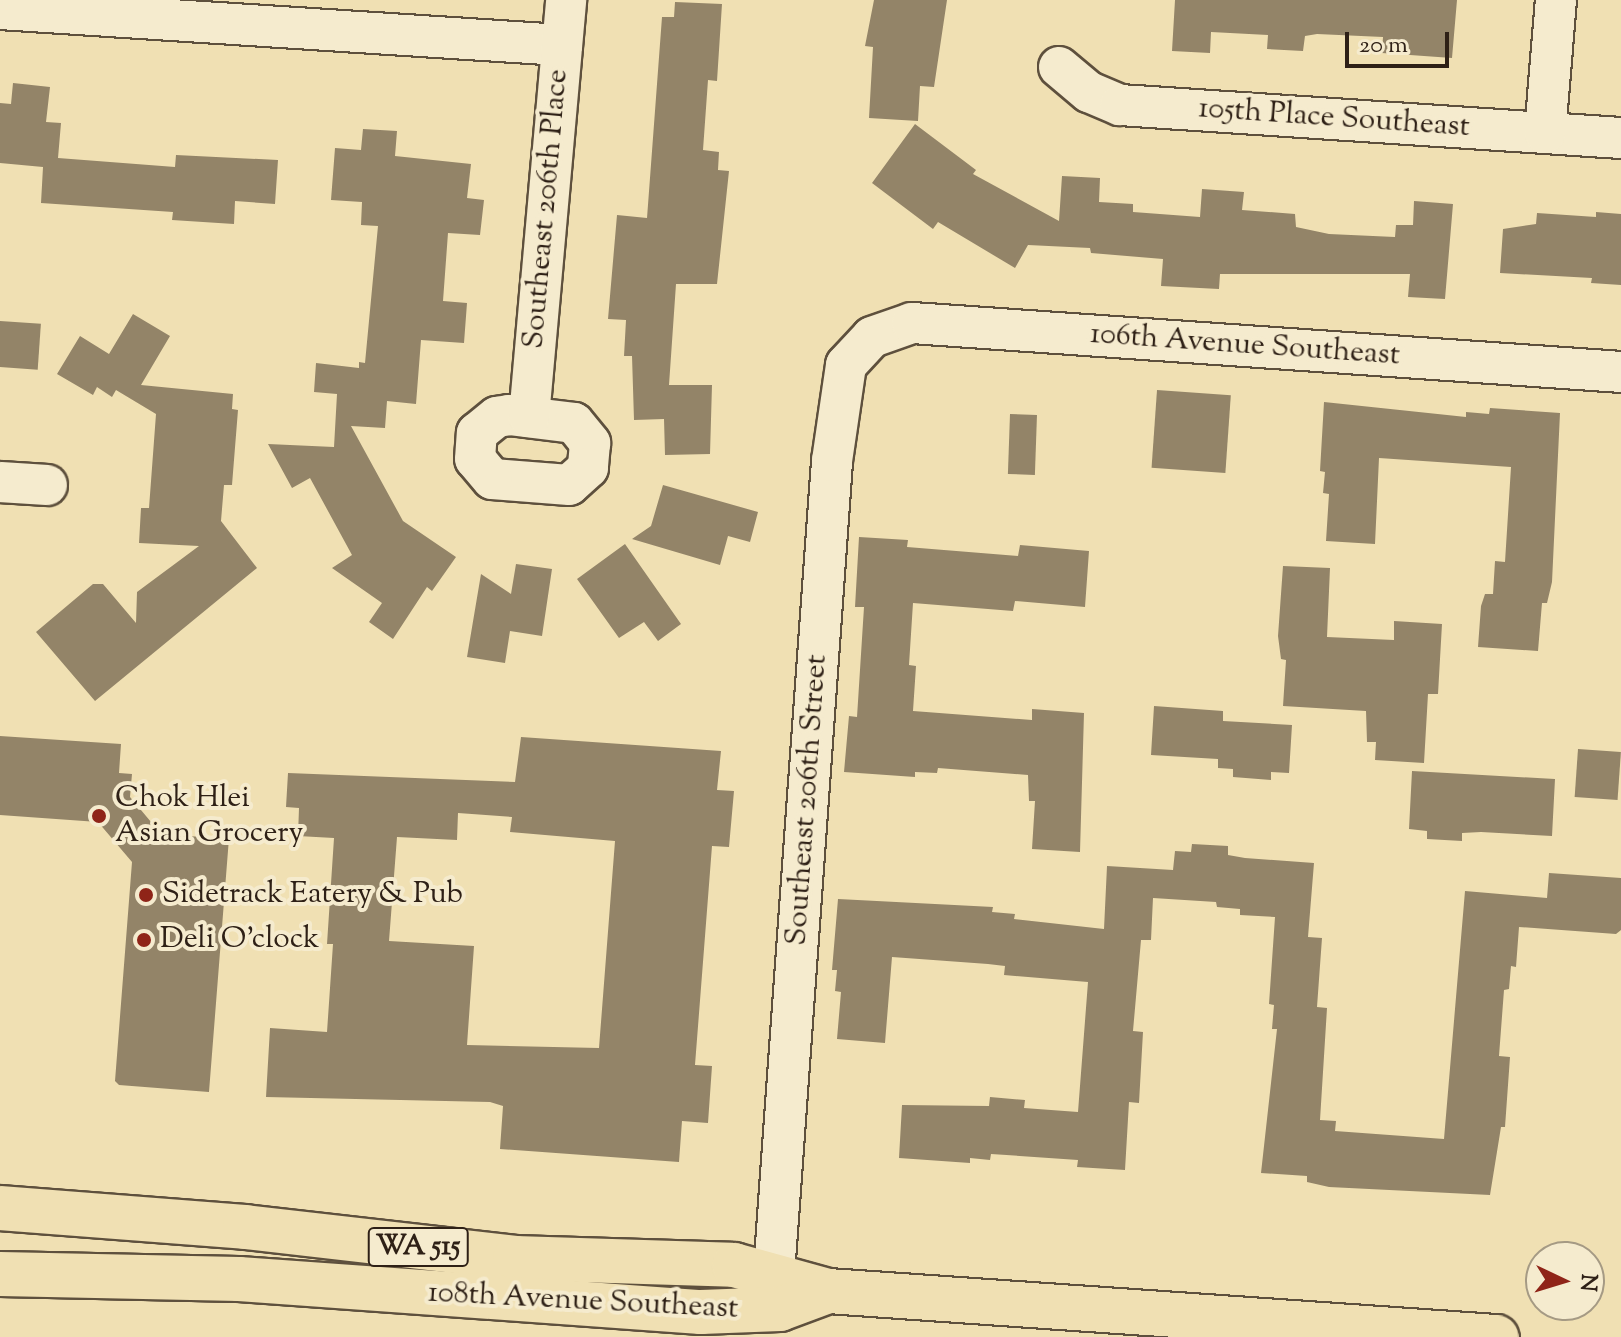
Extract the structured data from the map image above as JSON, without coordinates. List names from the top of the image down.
{
  "streets": {
    "main road": ["WA 515", "108th Avenue Southeast"],
    "street": [
      "105th Place Southeast",
      "Southeast 206th Place",
      "106th Avenue Southeast",
      "Southeast 206th Street"
    ]
  },
  "crossings": [
    ["106th Avenue Southeast", "Southeast 206th Street"],
    ["Southeast 206th Street", "108th Avenue Southeast"]
  ],
  "places": ["Chok Hlei Asian Grocery", "Sidetrack Eatery & Pub", "Deli O'clock"],
  "scale_bar": "20 m",
  "north": "right"
}
